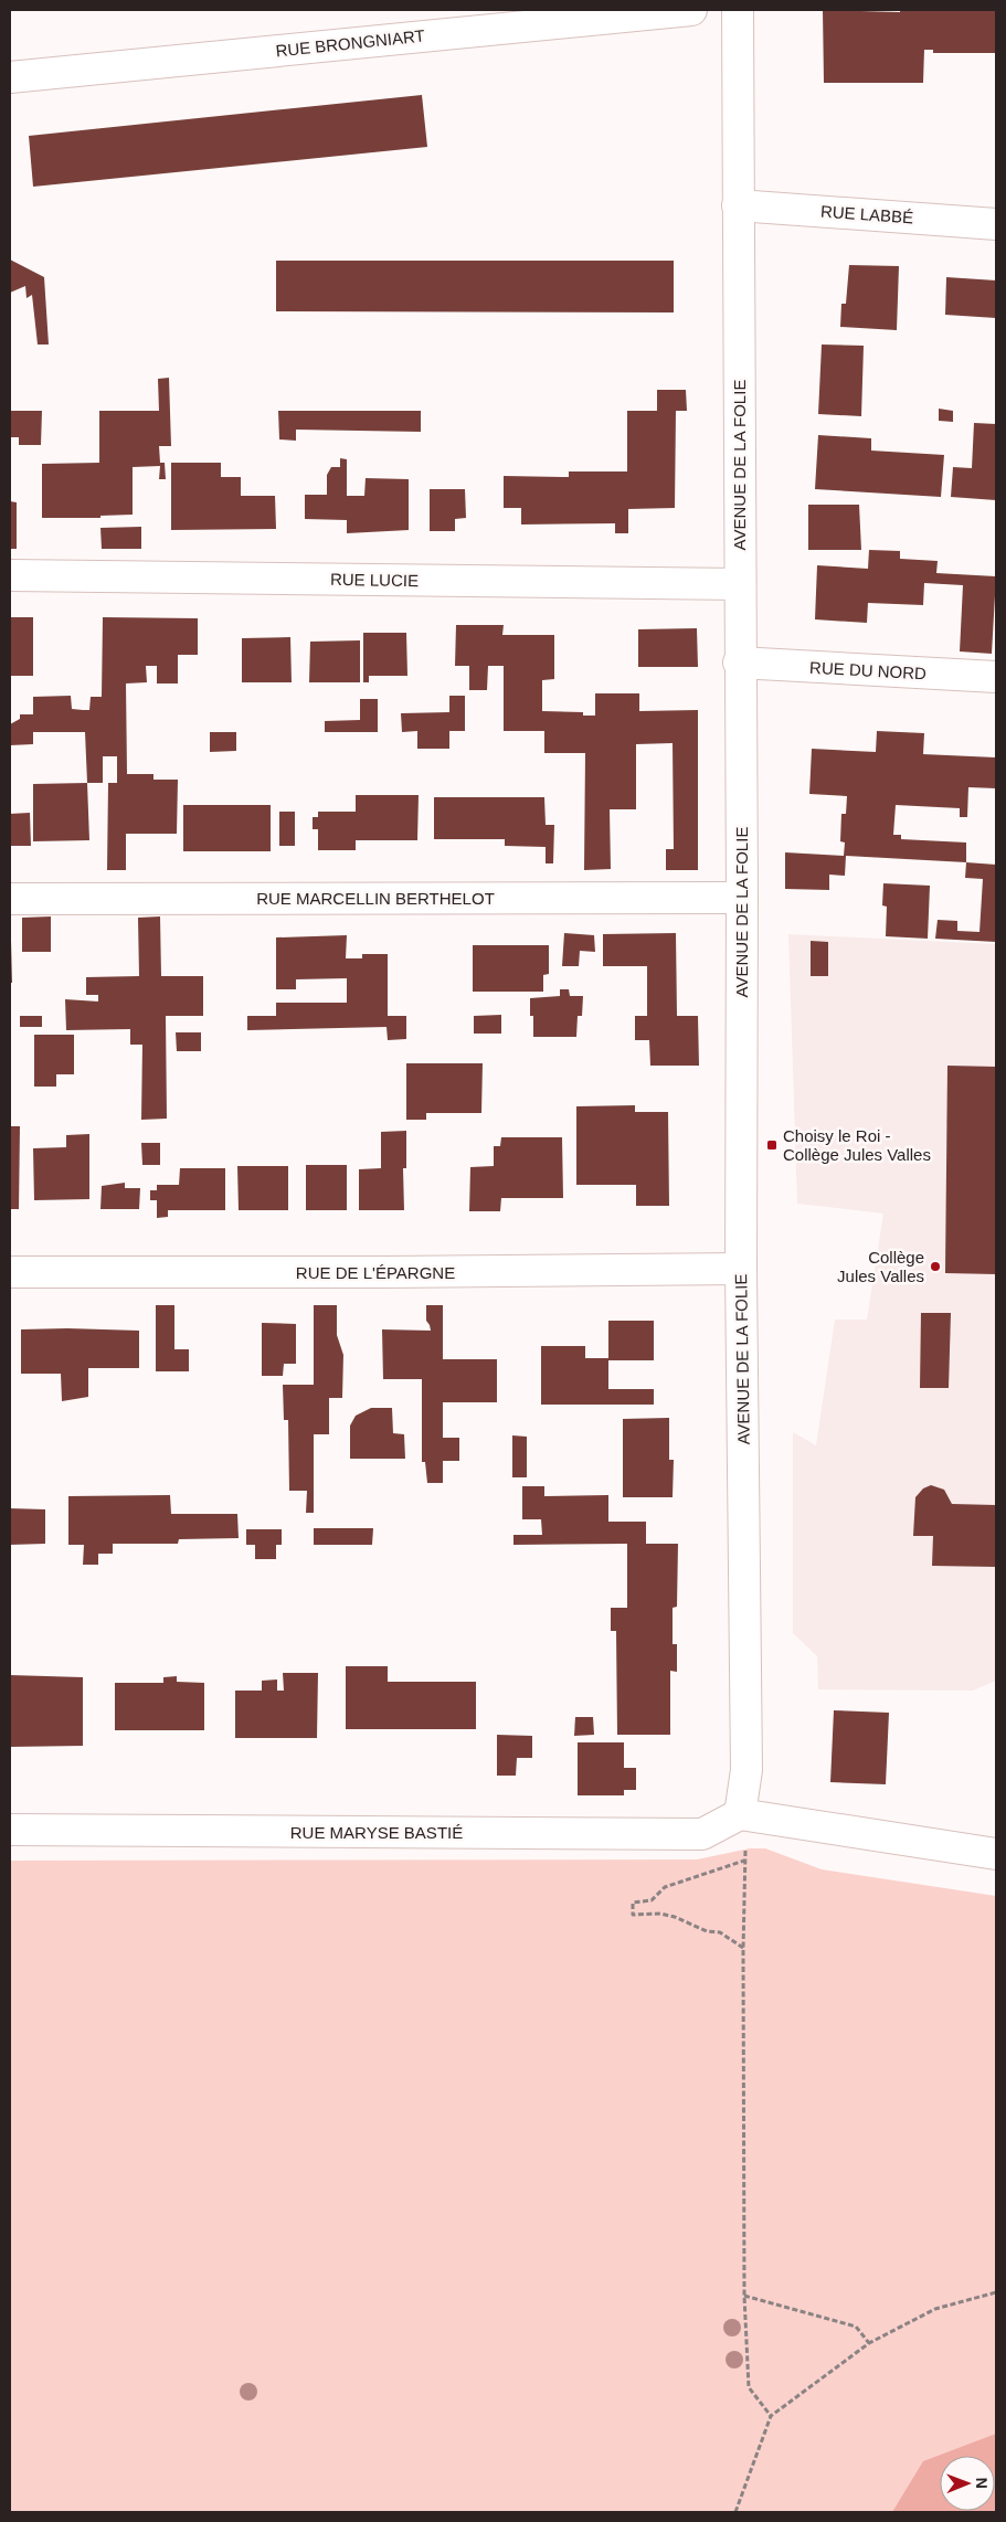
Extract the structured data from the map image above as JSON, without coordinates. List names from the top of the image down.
{
  "streets": {
    "street": [
      "RUE BRONGNIART",
      "RUE LABBÉ",
      "AVENUE DE LA FOLIE",
      "RUE LUCIE",
      "RUE DU NORD",
      "RUE MARCELLIN BERTHELOT",
      "RUE DE L'ÉPARGNE",
      "RUE MARYSE BASTIÉ"
    ]
  },
  "crossings": [
    ["RUE LABBÉ", "AVENUE DE LA FOLIE"],
    ["AVENUE DE LA FOLIE", "RUE LUCIE"],
    ["AVENUE DE LA FOLIE", "RUE DU NORD"],
    ["AVENUE DE LA FOLIE", "RUE MARCELLIN BERTHELOT"],
    ["AVENUE DE LA FOLIE", "RUE DE L'ÉPARGNE"],
    ["AVENUE DE LA FOLIE", "RUE MARYSE BASTIÉ"]
  ],
  "places": {
    "transit": ["Choisy le Roi - Collège Jules Valles"],
    "other": ["Collège Jules Valles"]
  },
  "north": "right"
}
